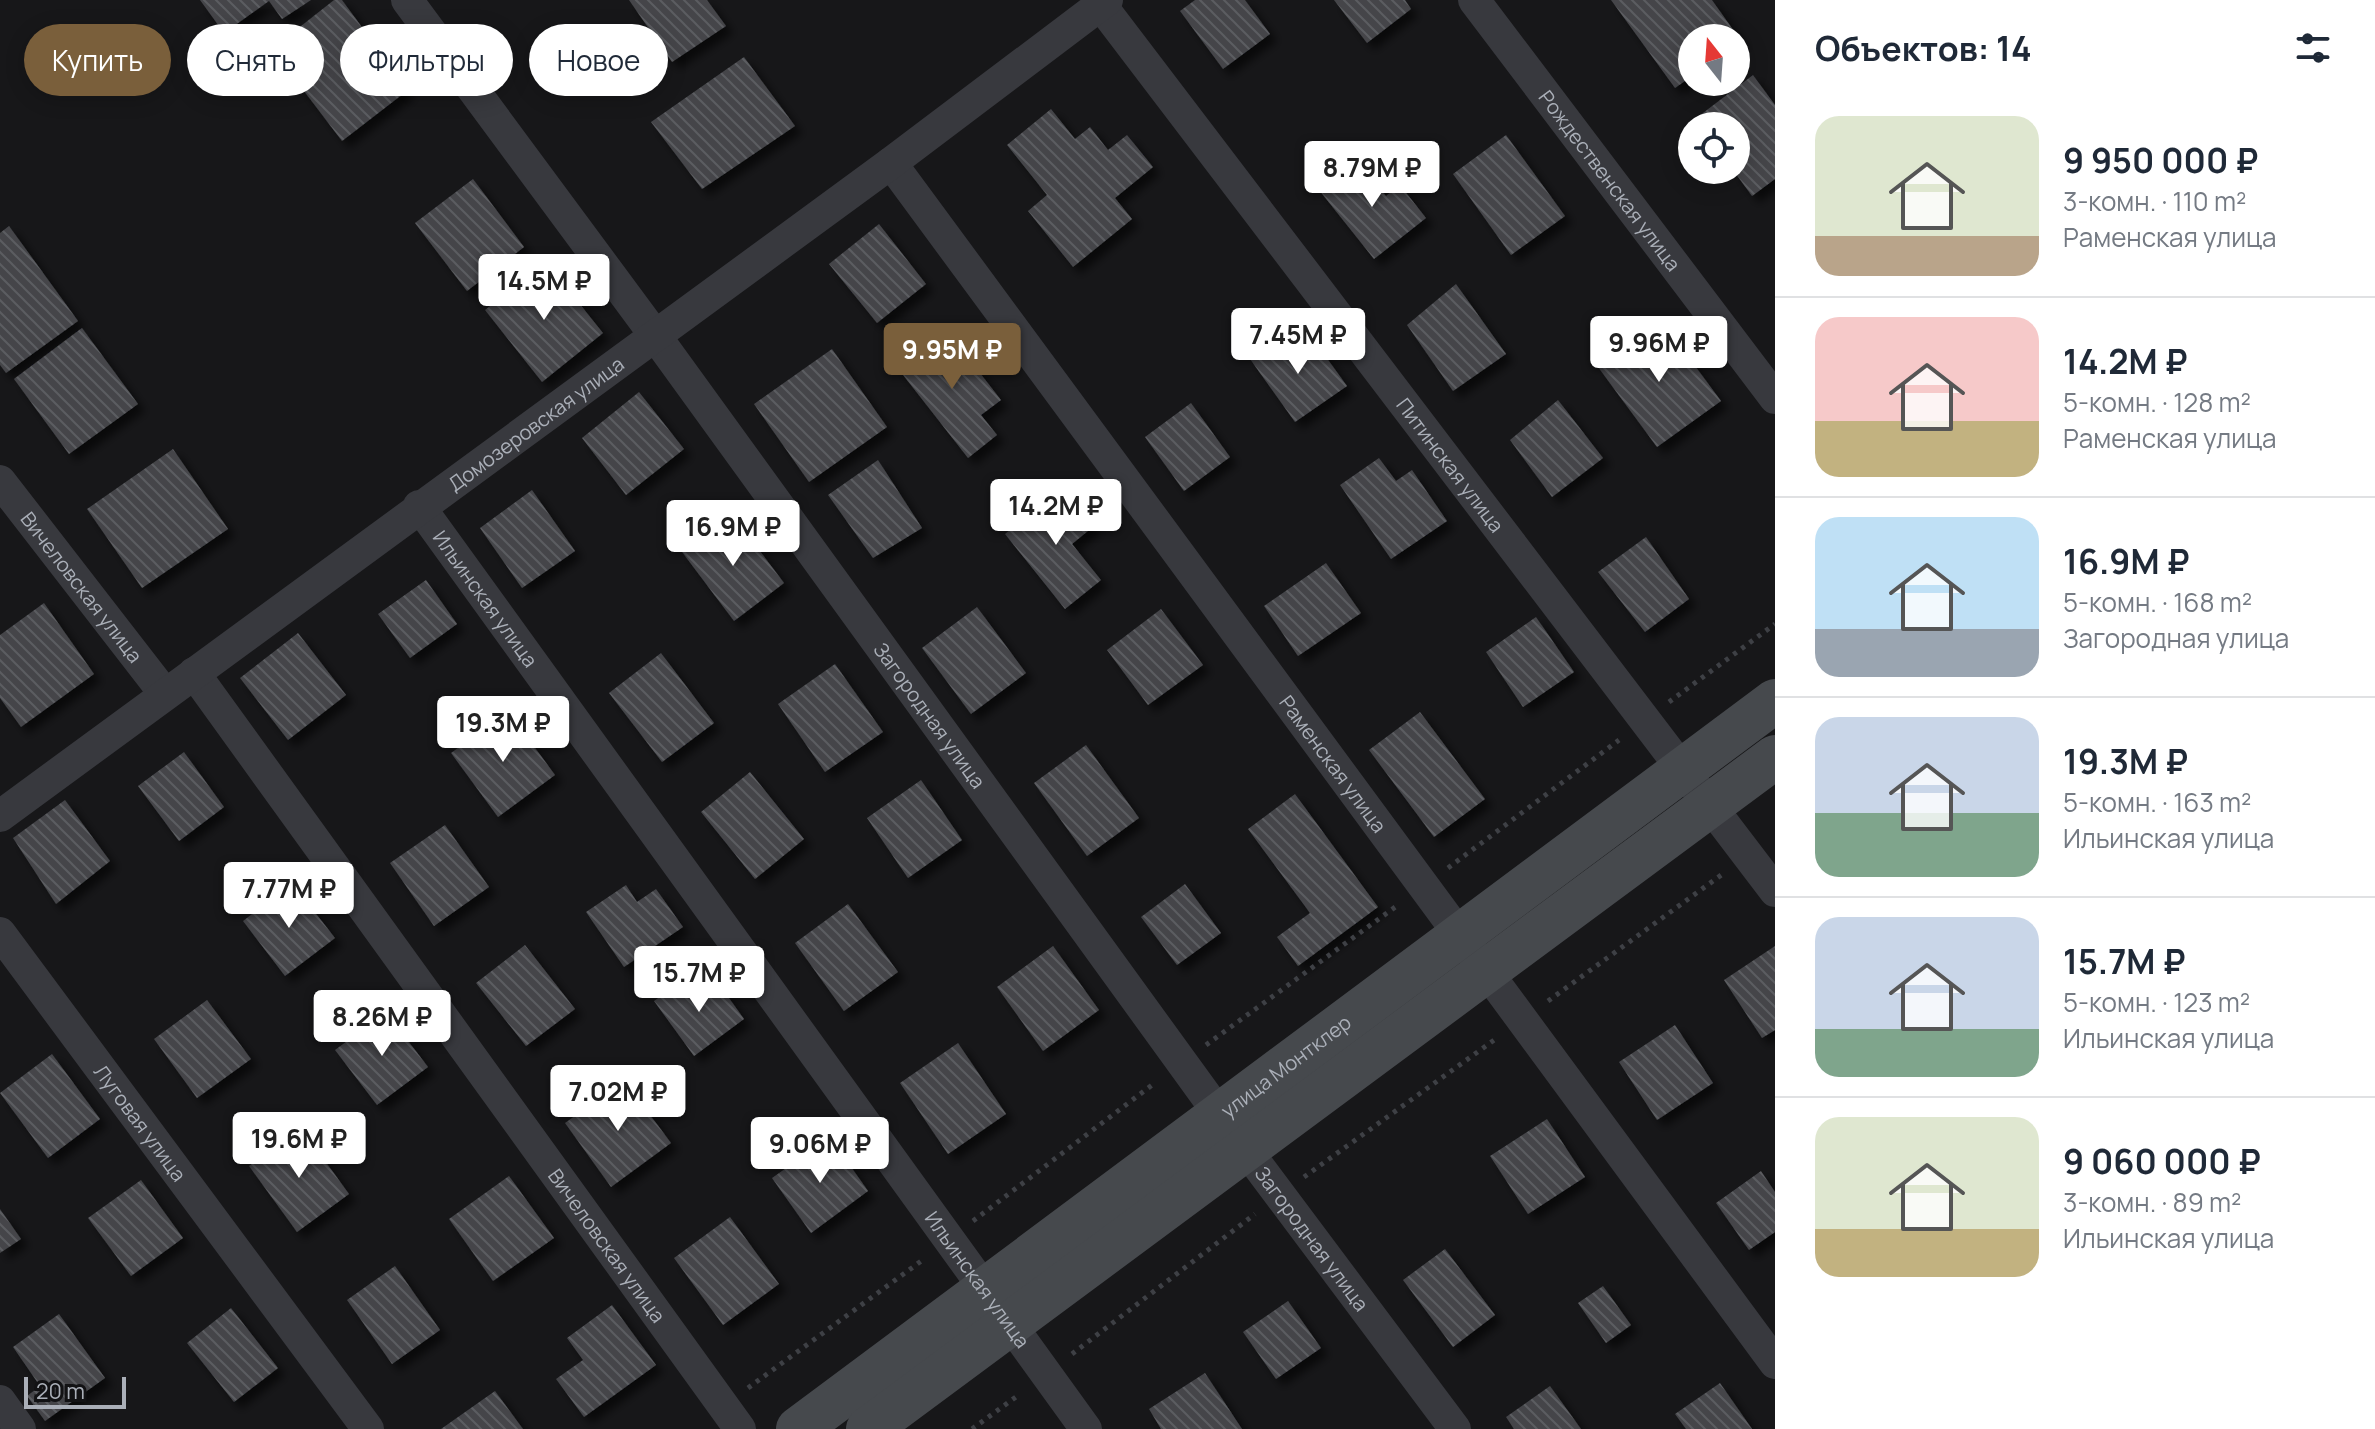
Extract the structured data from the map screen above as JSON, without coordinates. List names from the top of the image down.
{
  "streets": {
    "street": [
      "Рождественская улица",
      "Домозеровская улица",
      "Питинская улица",
      "Вичеловская улица",
      "Ильинская улица",
      "Загородная улица",
      "Раменская улица",
      "улица Монтклер",
      "Луговая улица"
    ]
  },
  "crossings": [
    ["Домозеровская улица", "Питинская улица"],
    ["Домозеровская улица", "Вичеловская улица"],
    ["Домозеровская улица", "Ильинская улица"],
    ["Домозеровская улица", "Загородная улица"],
    ["Домозеровская улица", "Раменская улица"],
    ["Питинская улица", "улица Монтклер"],
    ["Ильинская улица", "улица Монтклер"],
    ["Загородная улица", "улица Монтклер"],
    ["Раменская улица", "улица Монтклер"]
  ],
  "scale_bar": "20 m",
  "north": "top",
  "page": {
    "heading": "Объектов: 14",
    "chip": [
      "Купить",
      "Снять",
      "Фильтры",
      "Новое"
    ],
    "list": [
      {
        "name": "9 950 000 ₽",
        "note": "3-комн. · 110 m² · Раменская улица"
      },
      {
        "name": "14.2M ₽",
        "note": "5-комн. · 128 m² · Раменская улица"
      },
      {
        "name": "16.9M ₽",
        "note": "5-комн. · 168 m² · Загородная улица"
      },
      {
        "name": "19.3M ₽",
        "note": "5-комн. · 163 m² · Ильинская улица"
      },
      {
        "name": "15.7M ₽",
        "note": "5-комн. · 123 m² · Ильинская улица"
      },
      {
        "name": "9 060 000 ₽",
        "note": "3-комн. · 89 m² · Ильинская улица"
      }
    ],
    "price": [
      "8.79M ₽",
      "14.5M ₽",
      "7.45M ₽",
      "9.96M ₽",
      "9.95M ₽",
      "14.2M ₽",
      "16.9M ₽",
      "19.3M ₽",
      "7.77M ₽",
      "15.7M ₽",
      "8.26M ₽",
      "7.02M ₽",
      "19.6M ₽",
      "9.06M ₽"
    ],
    "scale": "20 m"
  }
}
